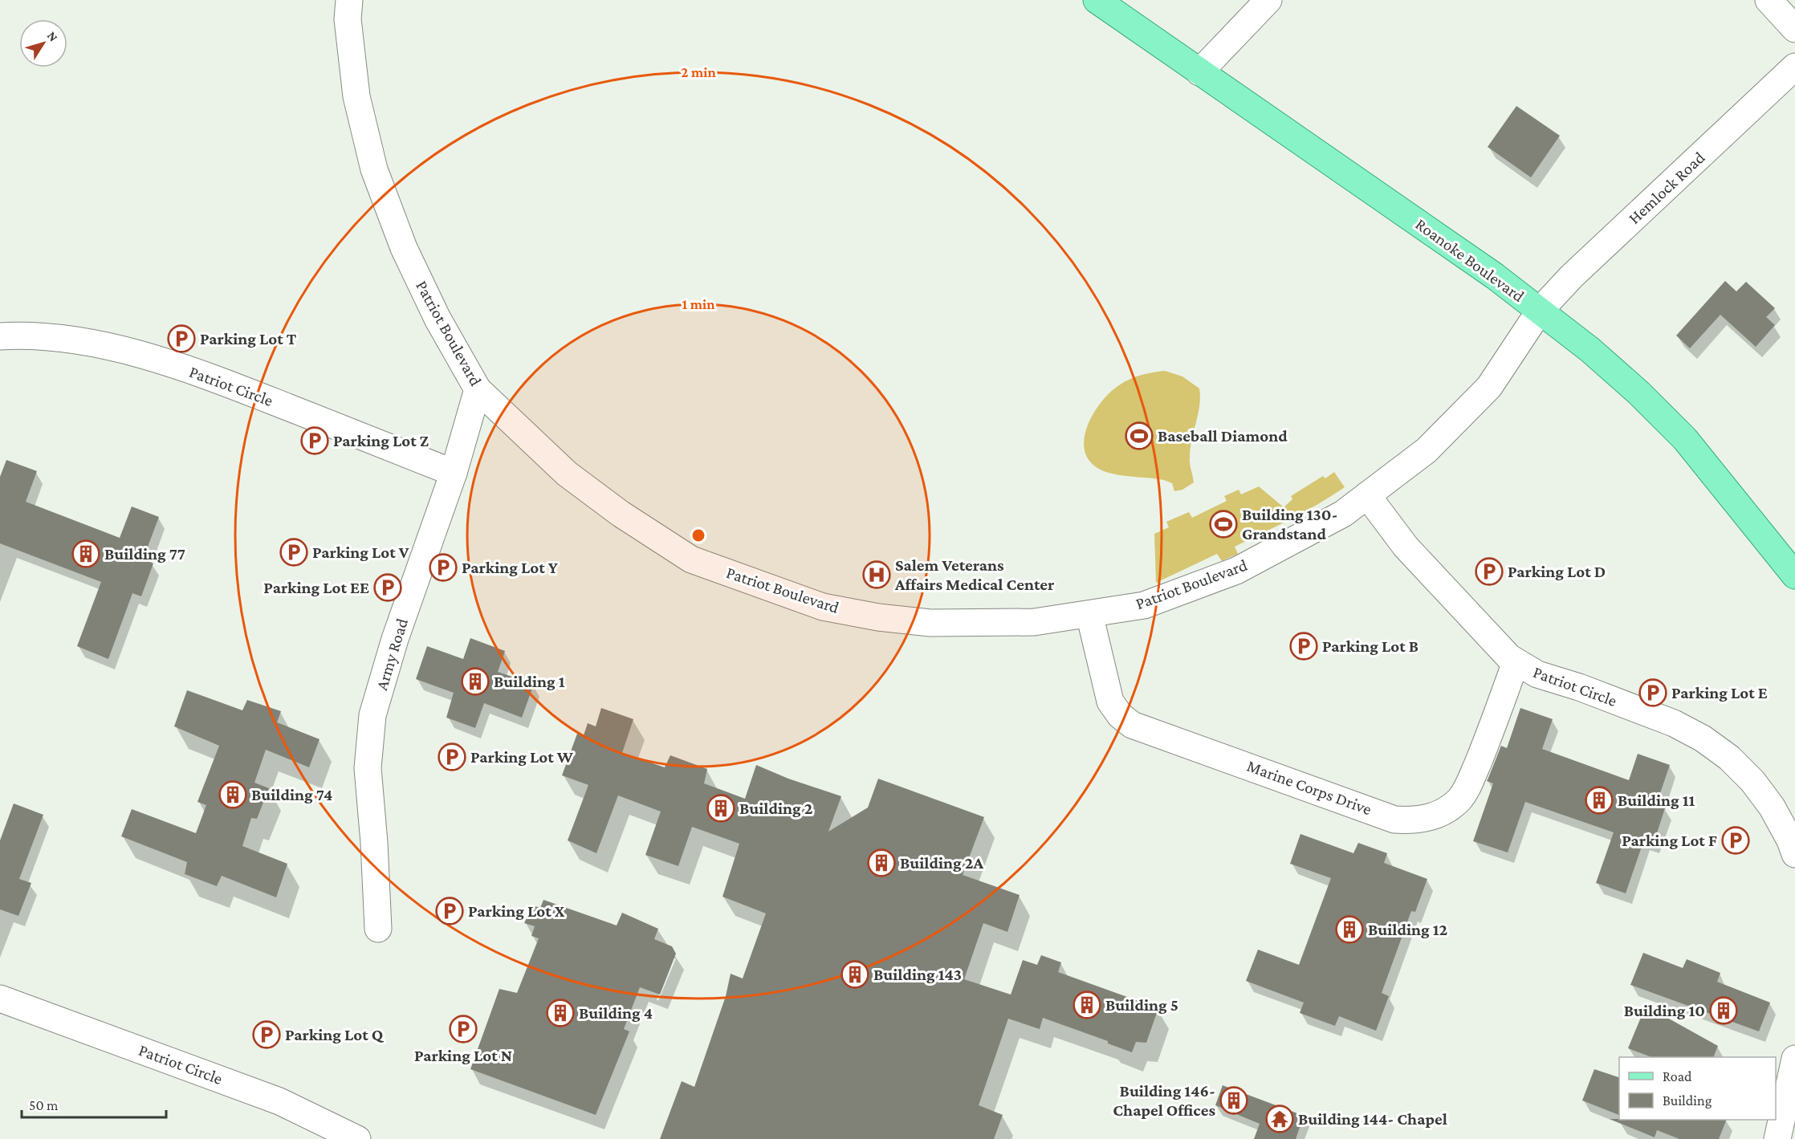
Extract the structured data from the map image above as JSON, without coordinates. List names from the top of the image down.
{
  "streets": {
    "main road": ["Roanoke Boulevard"],
    "street": [
      "Hemlock Road",
      "Patriot Boulevard",
      "Patriot Circle",
      "Army Road",
      "Marine Corps Drive"
    ]
  },
  "crossings": [
    ["Hemlock Road", "Roanoke Boulevard"],
    ["Hemlock Road", "Patriot Boulevard"],
    ["Roanoke Boulevard", "Patriot Boulevard"],
    ["Patriot Boulevard", "Patriot Circle"],
    ["Patriot Boulevard", "Army Road"],
    ["Patriot Boulevard", "Marine Corps Drive"],
    ["Patriot Circle", "Army Road"],
    ["Patriot Circle", "Marine Corps Drive"]
  ],
  "places": {
    "parking": [
      "Parking Lot T",
      "Parking Lot Z",
      "Parking Lot V",
      "Parking Lot Y",
      "Parking Lot D",
      "Parking Lot EE",
      "Parking Lot B",
      "Parking Lot E",
      "Parking Lot W",
      "Parking Lot F",
      "Parking Lot X",
      "Parking Lot N",
      "Parking Lot Q"
    ],
    "sports": ["Baseball Diamond", "Building 130- Grandstand"],
    "building": [
      "Building 77",
      "Building 1",
      "Building 74",
      "Building 11",
      "Building 2",
      "Building 2A",
      "Building 12",
      "Building 143",
      "Building 5",
      "Building 10",
      "Building 4",
      "Building 146- Chapel Offices"
    ],
    "hospital": ["Salem Veterans Affairs Medical Center"],
    "temple": ["Building 144- Chapel"]
  },
  "legend": ["Road", "Building"],
  "scale_bar": "50 m",
  "north": "top right",
  "rings": ["2 min", "1 min"]
}
